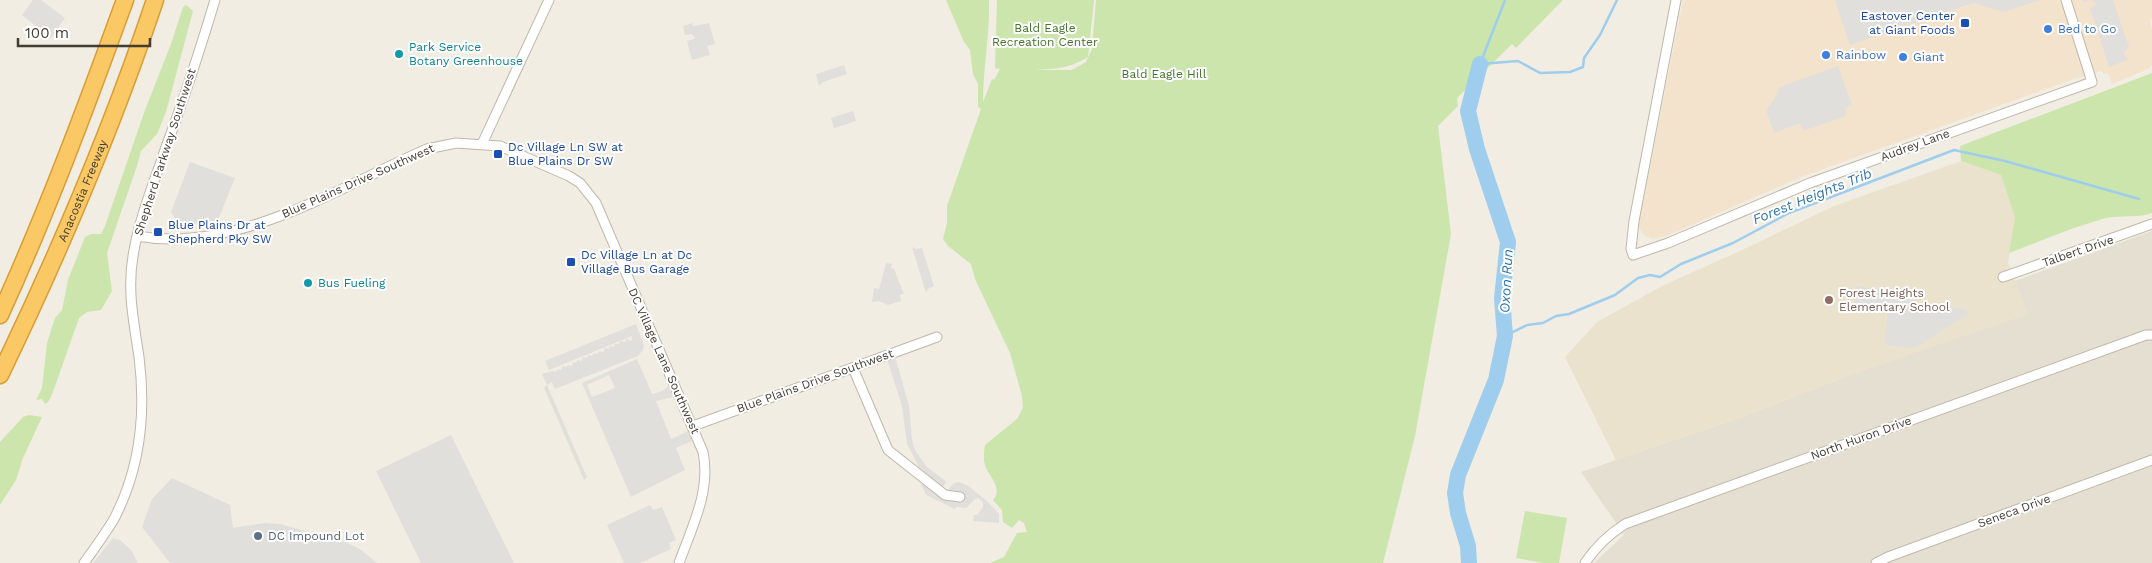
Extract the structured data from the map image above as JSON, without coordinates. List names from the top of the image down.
{
  "streets": {
    "highway": ["Anacostia Freeway"],
    "street": [
      "Audrey Lane",
      "Shepherd Parkway Southwest",
      "Blue Plains Drive Southwest",
      "Talbert Drive",
      "DC Village Lane Southwest",
      "North Huron Drive",
      "Seneca Drive"
    ]
  },
  "crossings": [
    ["Shepherd Parkway Southwest", "Blue Plains Drive Southwest"],
    ["Blue Plains Drive Southwest", "DC Village Lane Southwest"]
  ],
  "water": ["Forest Heights Trib", "Oxon Run"],
  "parks": ["Bald Eagle Recreation Center", "Bald Eagle Hill"],
  "places": {
    "transit": [
      "Eastover Center at Giant Foods",
      "Dc Village Ln SW at Blue Plains Dr SW",
      "Blue Plains Dr at Shepherd Pky SW",
      "Dc Village Ln at Dc Village Bus Garage"
    ],
    "other": [
      "Bed to Go",
      "Park Service Botany Greenhouse",
      "Rainbow",
      "Giant",
      "Bus Fueling",
      "Forest Heights Elementary School",
      "DC Impound Lot"
    ]
  },
  "scale_bar": "100 m"
}
